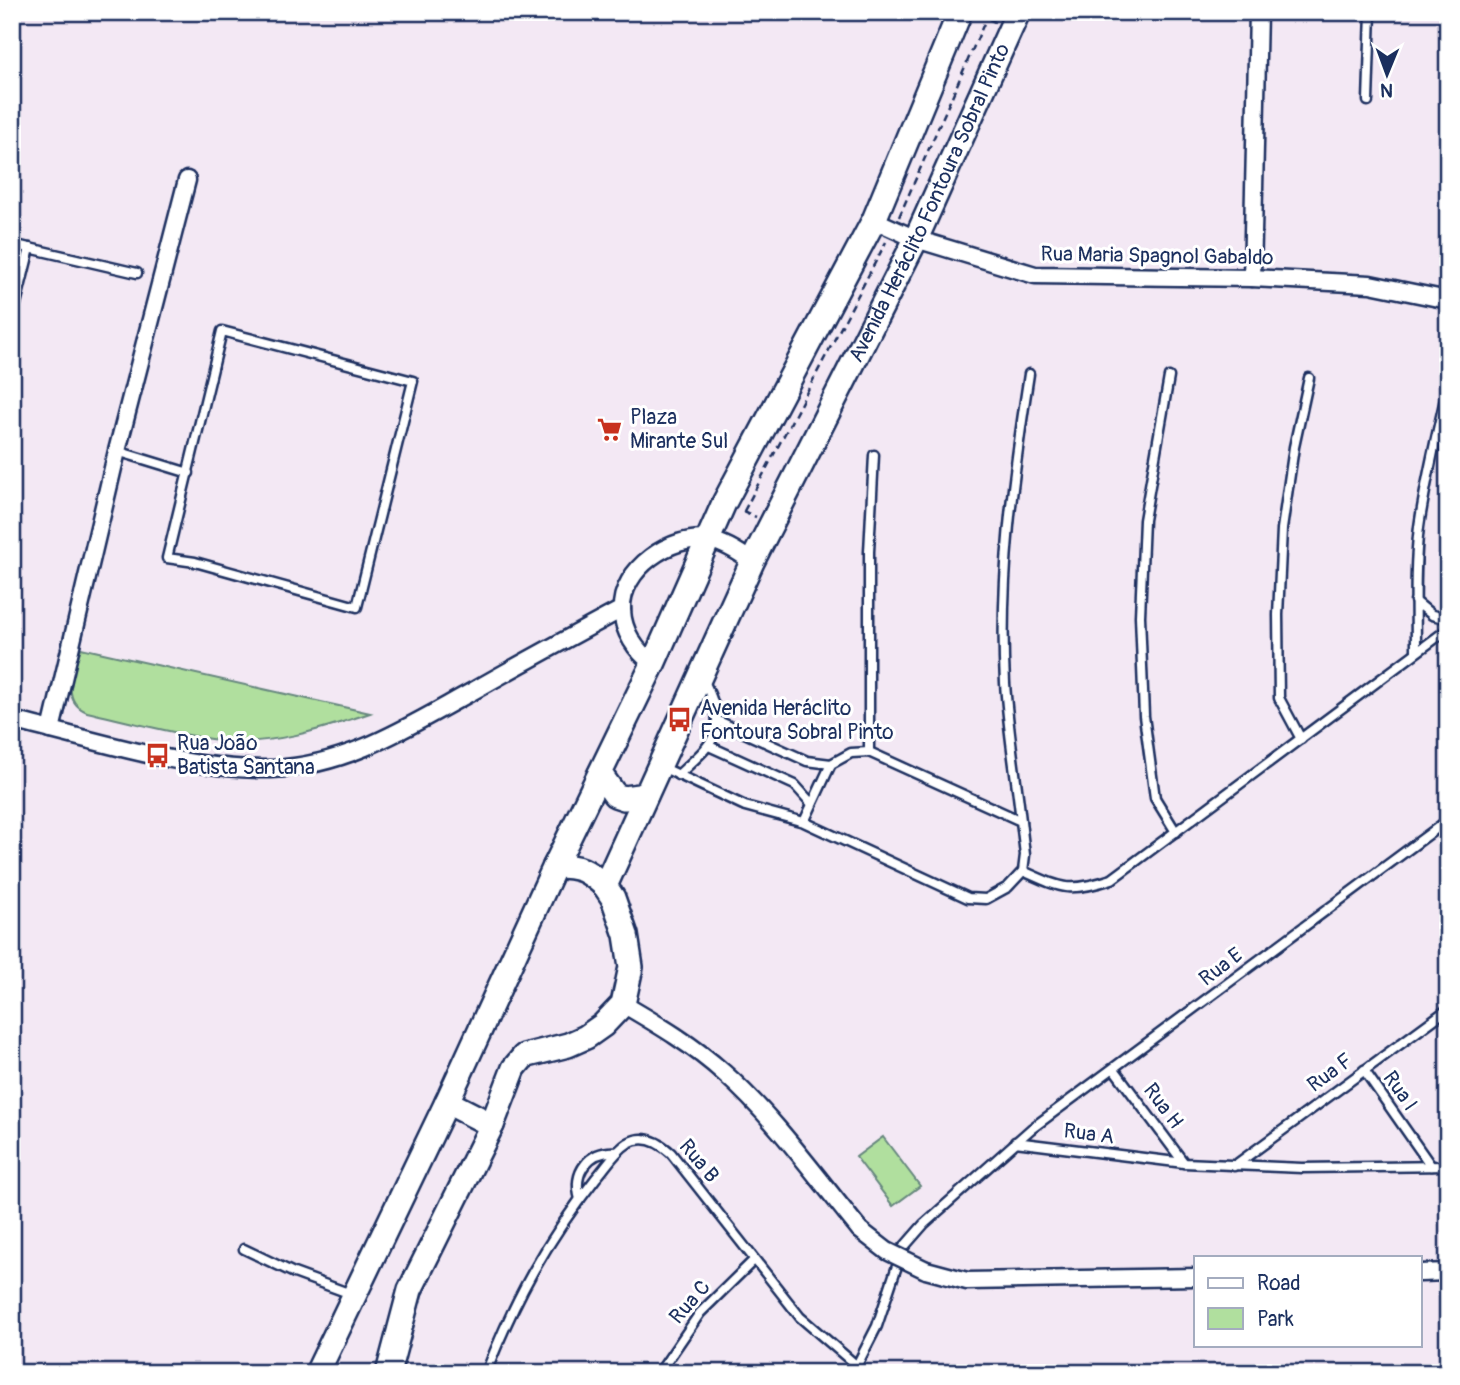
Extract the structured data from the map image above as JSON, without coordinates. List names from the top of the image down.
{
  "streets": {
    "street": ["Avenida Heráclito Fontoura Sobral Pinto", "Rua Maria Spagnol Gabaldo"],
    "lane": [
      "Rua E",
      "Rua F",
      "Rua I",
      "Rua H",
      "Rua A",
      "Rua B",
      "Rua C"
    ]
  },
  "crossings": [
    ["Avenida Heráclito Fontoura Sobral Pinto", "Rua Maria Spagnol Gabaldo"],
    ["Rua E", "Rua H"],
    ["Rua E", "Rua A"],
    ["Rua F", "Rua I"],
    ["Rua F", "Rua A"],
    ["Rua I", "Rua A"],
    ["Rua H", "Rua A"],
    ["Rua B", "Rua C"]
  ],
  "places": {
    "supermarket": ["Plaza Mirante Sul"],
    "bus stop": ["Avenida Heráclito Fontoura Sobral Pinto", "Rua João Batista Santana"]
  },
  "legend": ["Road", "Park"],
  "north": "bottom"
}
